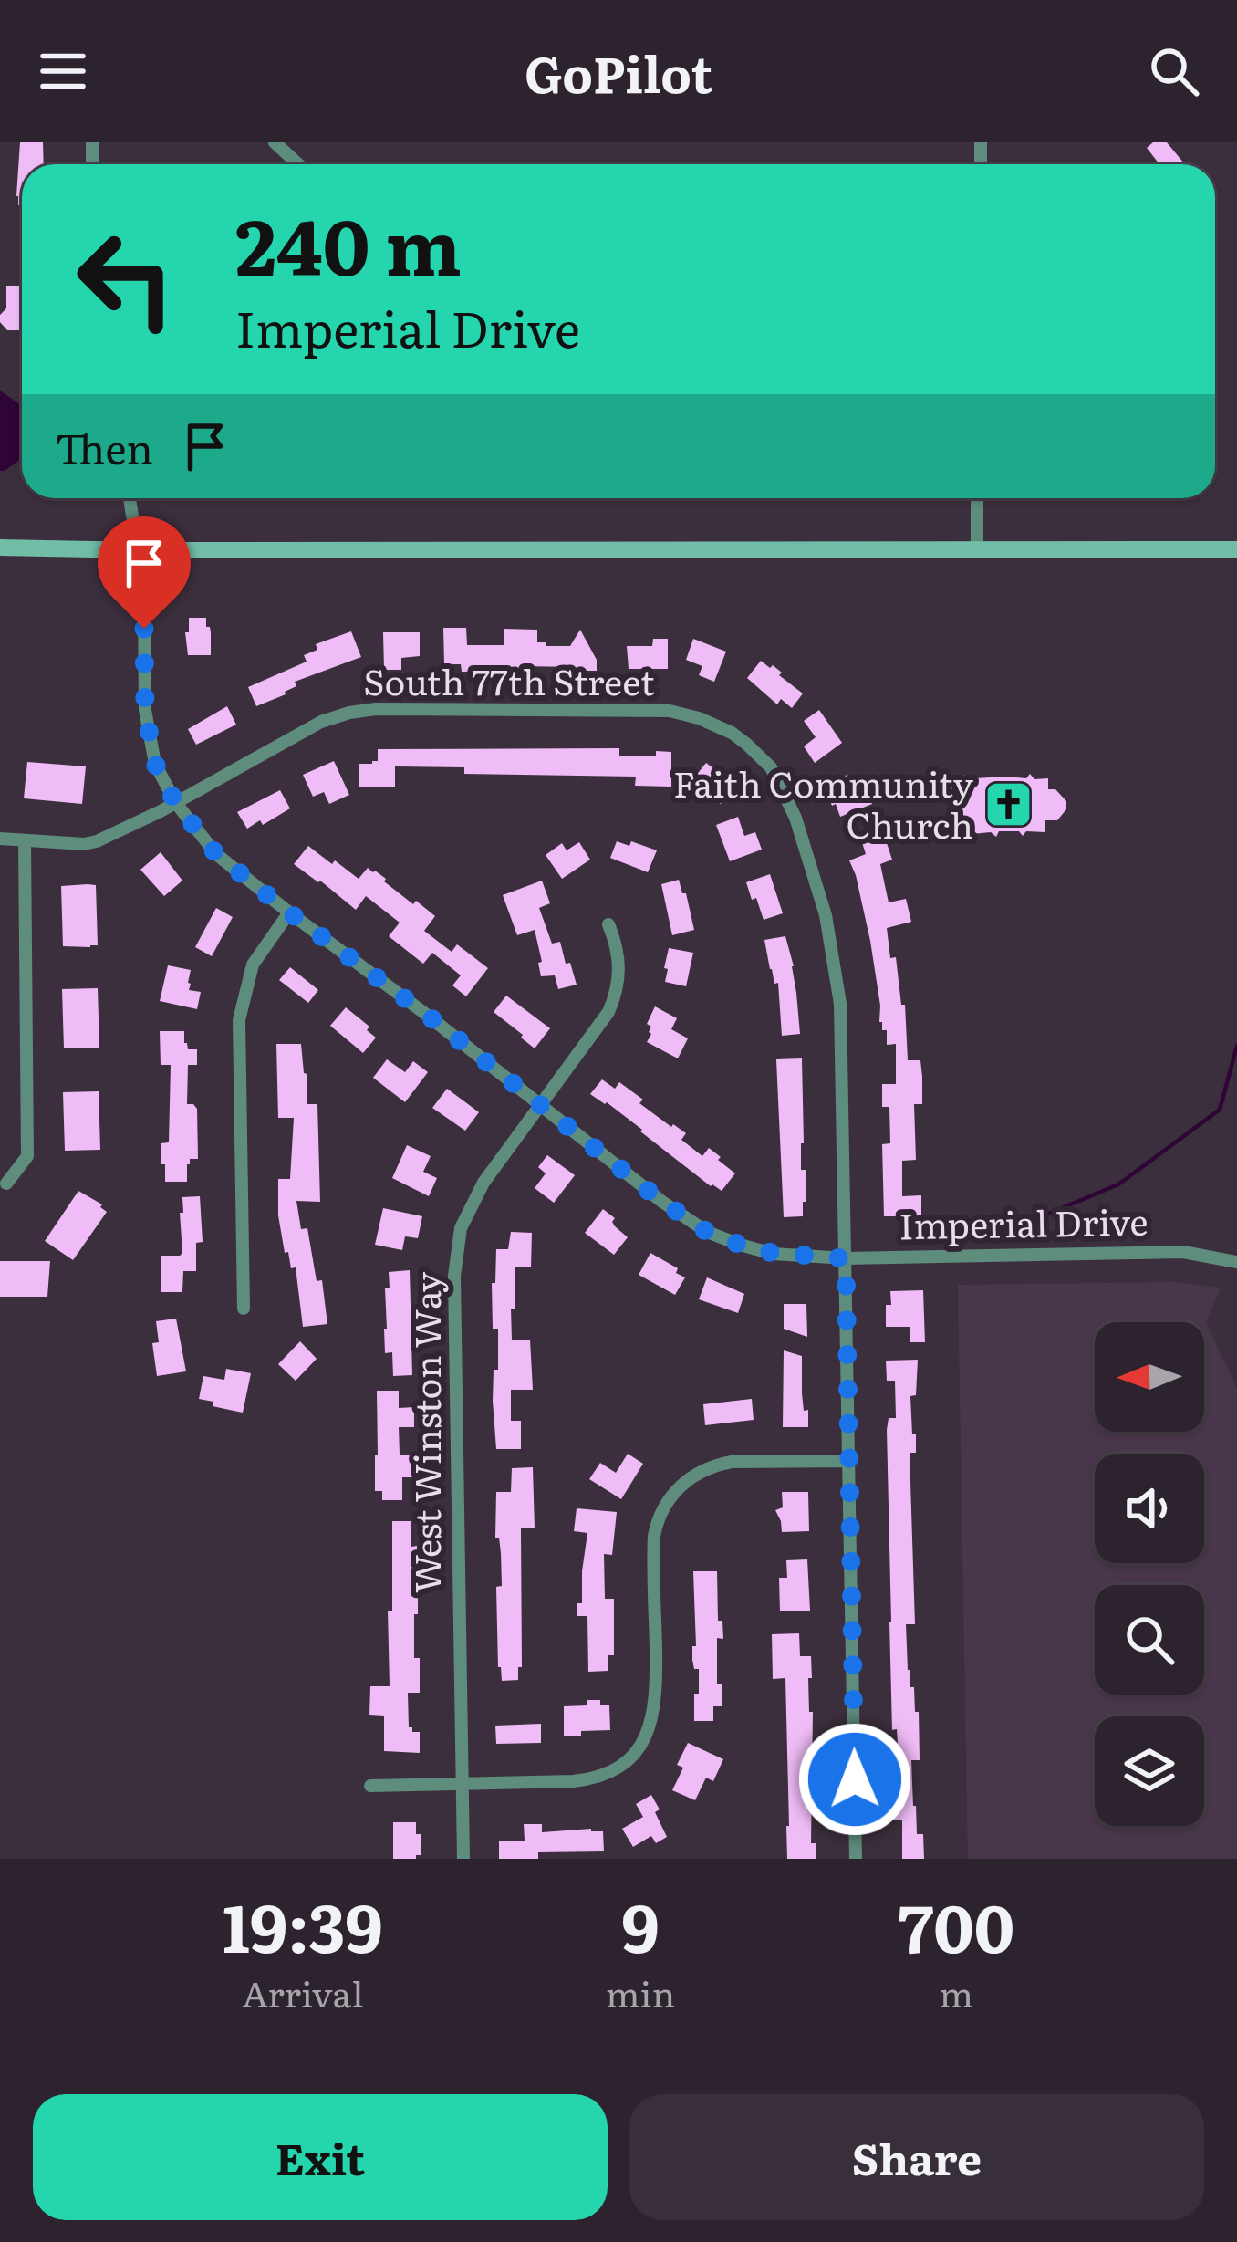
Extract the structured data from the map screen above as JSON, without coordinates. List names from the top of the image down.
{
  "streets": {
    "street": ["South 77th Street", "Imperial Drive", "West Winston Way"]
  },
  "crossings": [
    ["South 77th Street", "Imperial Drive"],
    ["Imperial Drive", "West Winston Way"]
  ],
  "places": {
    "church": ["Faith Community Church"]
  },
  "north": "left",
  "page": {
    "header": "GoPilot",
    "turn": ["240 m", "Imperial Drive"],
    "then": "Then",
    "eta": [
      "19:39",
      "Arrival",
      "9",
      "min",
      "700",
      "m"
    ],
    "buttons": ["Exit", "Share"]
  }
}
